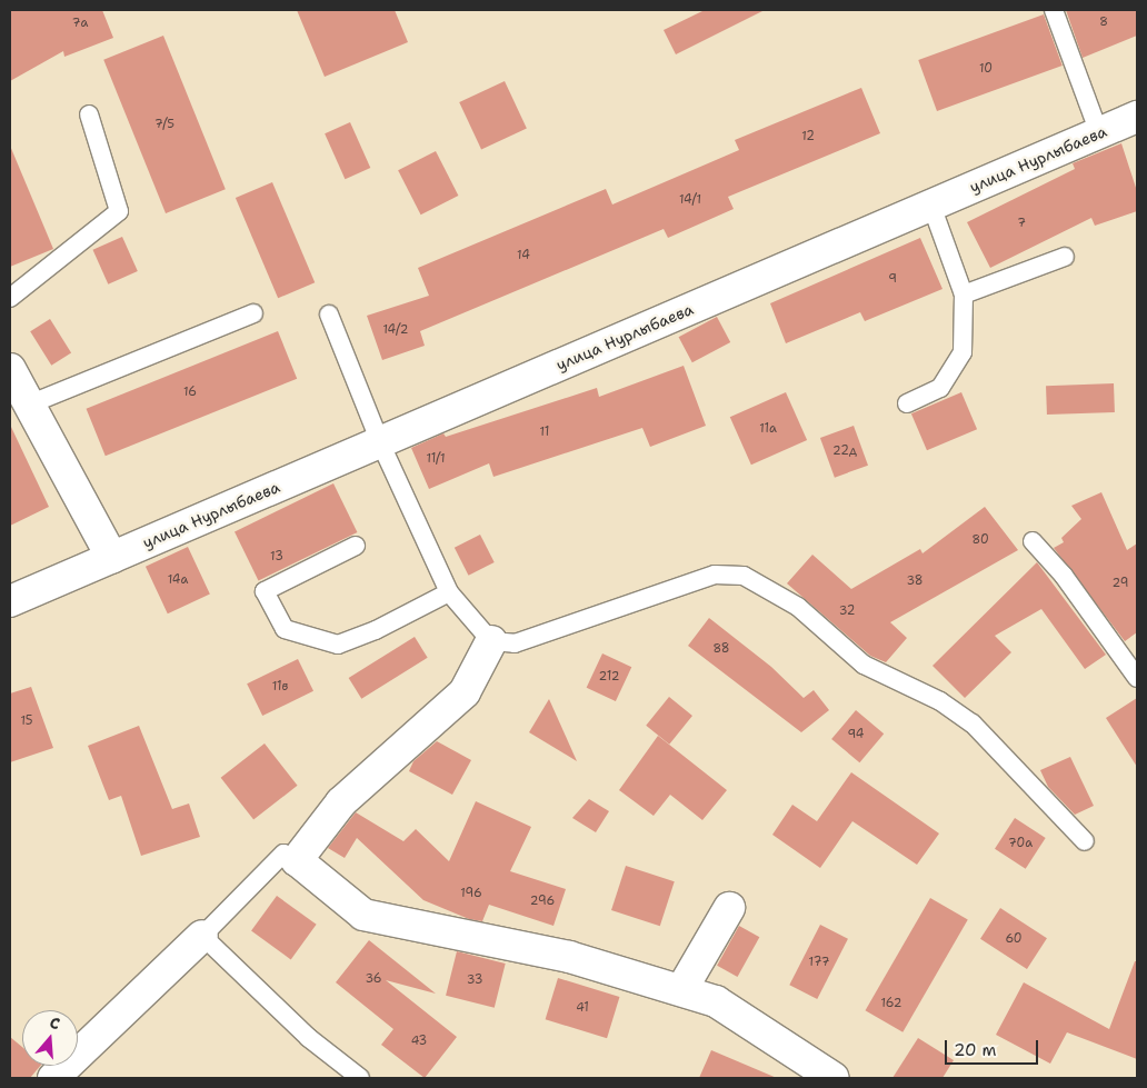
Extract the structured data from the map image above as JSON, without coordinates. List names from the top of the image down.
{
  "streets": {
    "street": ["улица Нурлыбаева"]
  },
  "house_numbers": [
    "8",
    "7а",
    "10",
    "7/5",
    "12",
    "14/1",
    "7",
    "14",
    "9",
    "14/2",
    "16",
    "11а",
    "11",
    "22д",
    "11/1",
    "80",
    "13",
    "14а",
    "38",
    "29",
    "32",
    "88",
    "212",
    "11в",
    "15",
    "94",
    "70а",
    "196",
    "296",
    "60",
    "177",
    "36",
    "33",
    "162",
    "41",
    "43"
  ],
  "scale_bar": "20 m",
  "north": "top"
}
